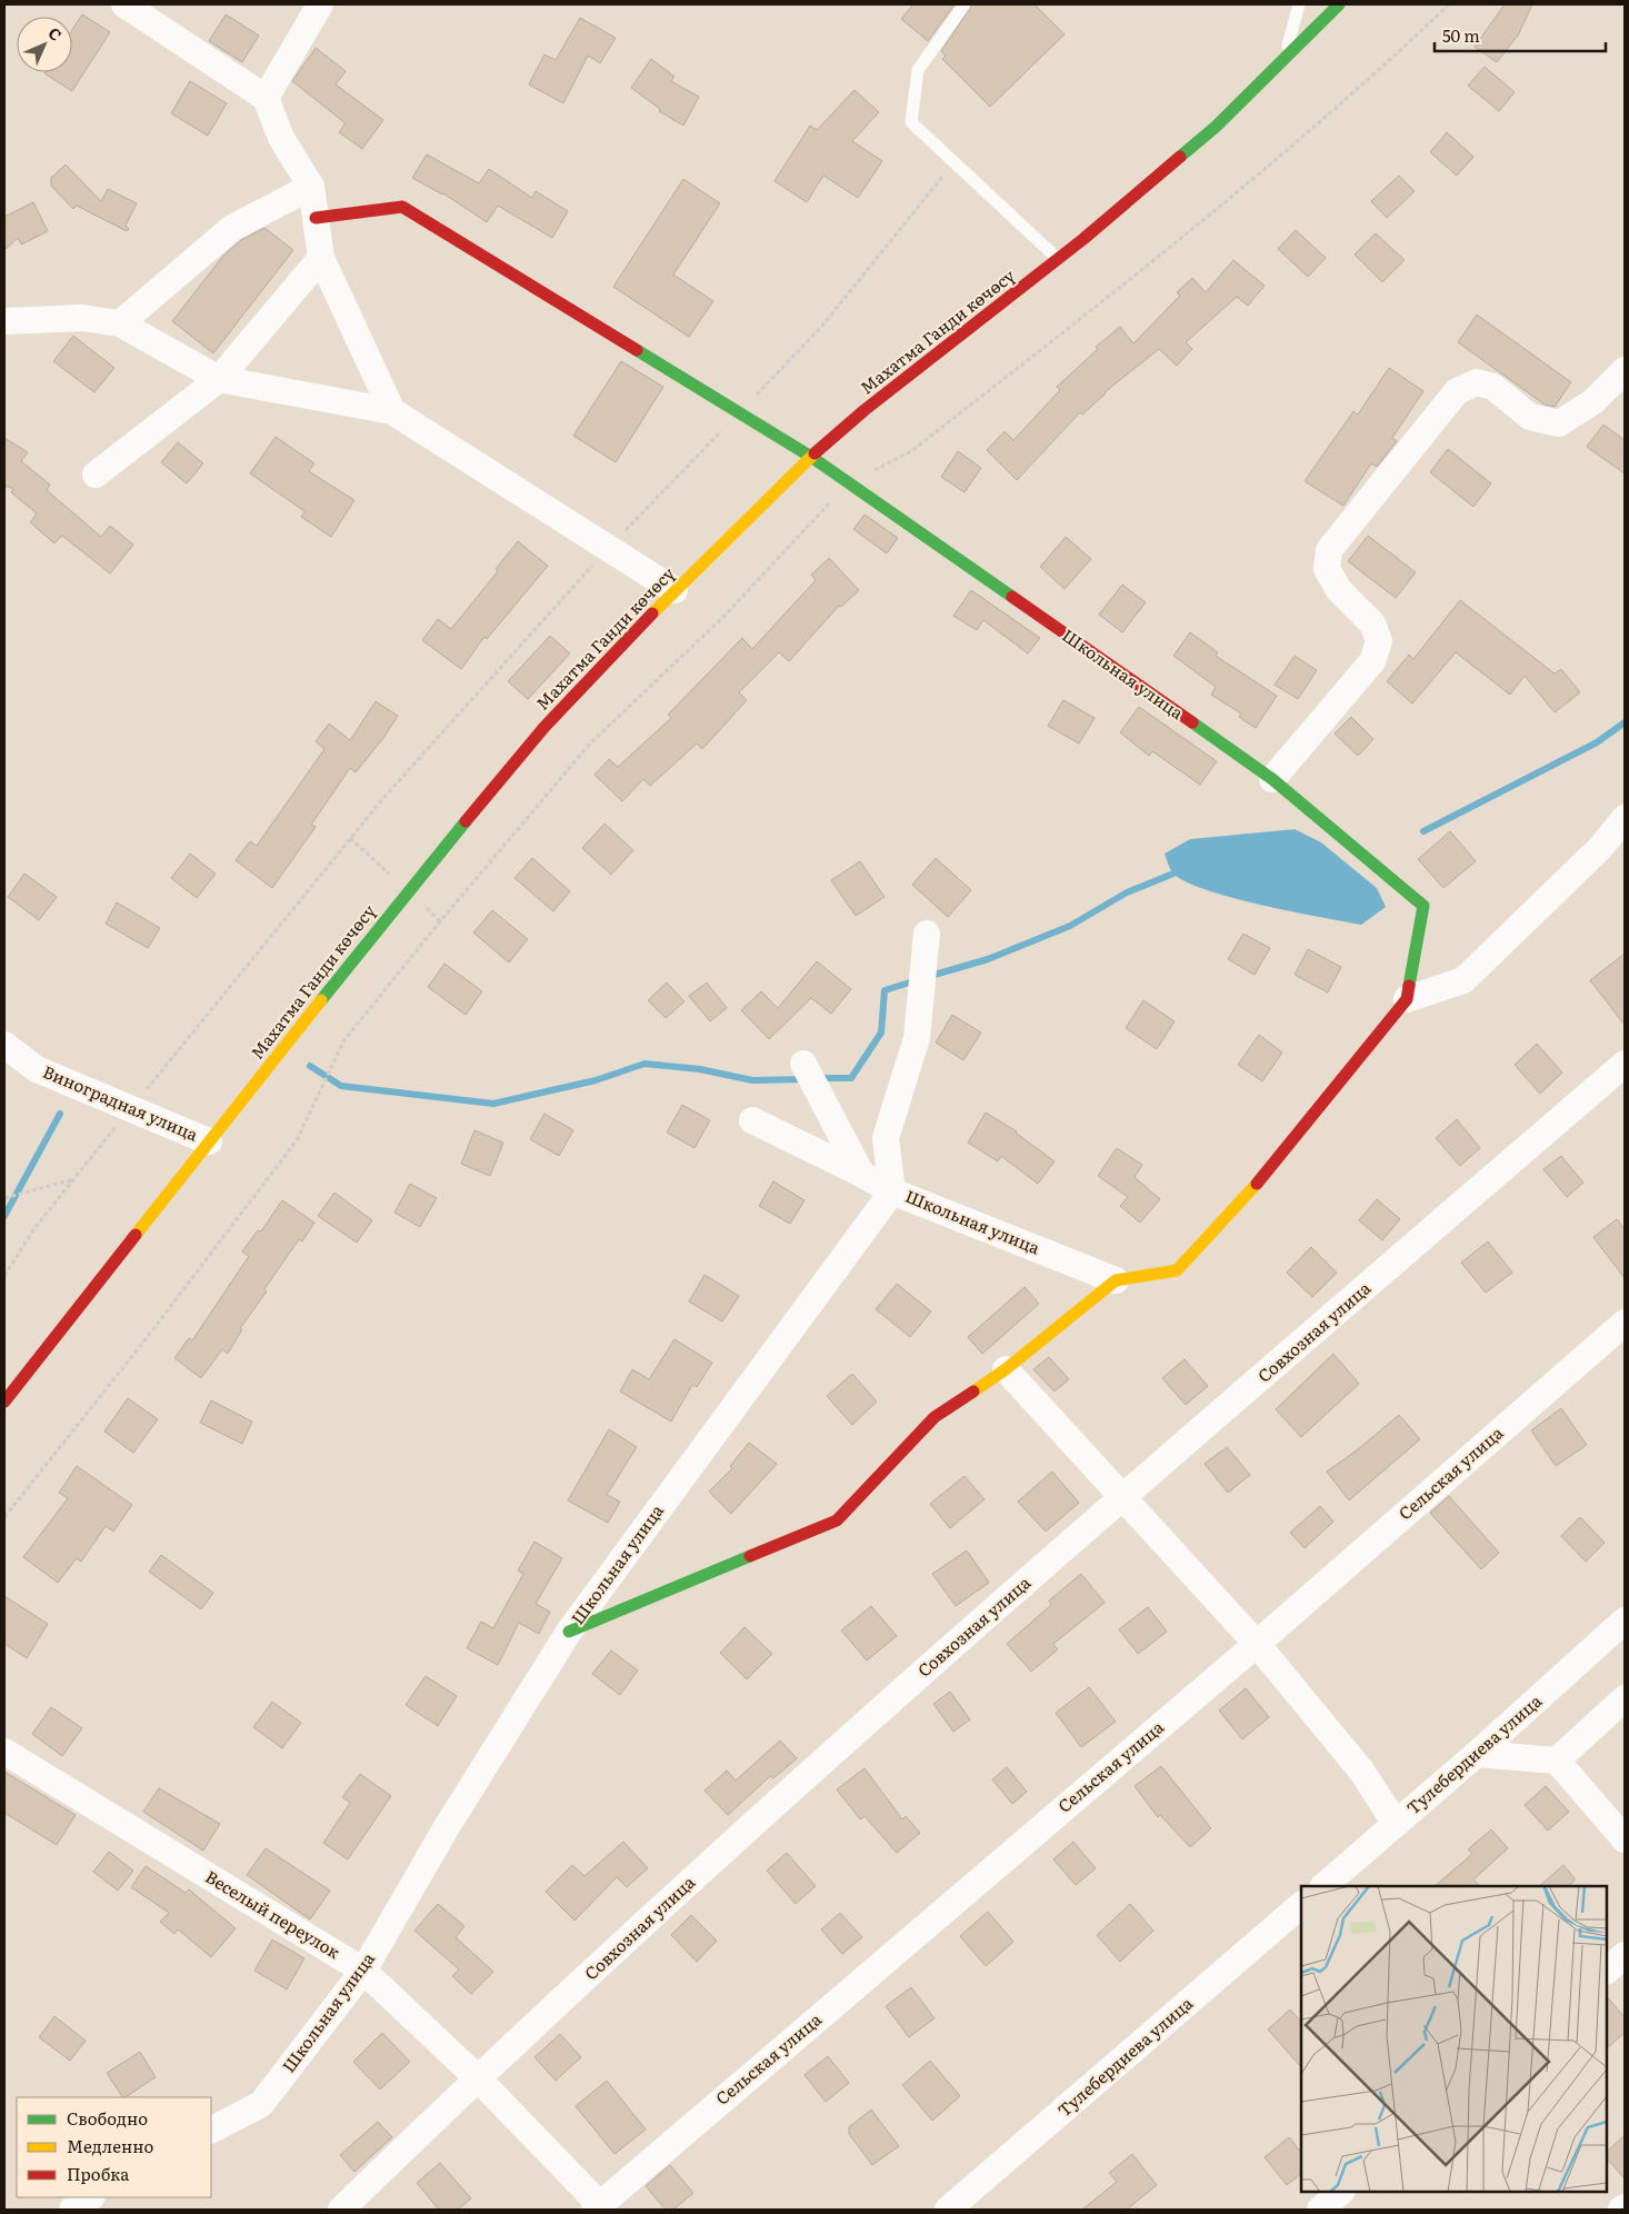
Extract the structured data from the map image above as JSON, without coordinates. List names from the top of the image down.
{
  "streets": {
    "street": [
      "Махатма Ганди көчөсү",
      "Школьная улица",
      "Виноградная улица",
      "Совхозная улица",
      "Сельская улица",
      "Тулебердиева улица",
      "Веселый переулок"
    ]
  },
  "crossings": [
    ["Махатма Ганди көчөсү", "Школьная улица"],
    ["Махатма Ганди көчөсү", "Виноградная улица"],
    ["Школьная улица", "Веселый переулок"],
    ["Совхозная улица", "Веселый переулок"],
    ["Сельская улица", "Веселый переулок"]
  ],
  "legend": ["Свободно", "Медленно", "Пробка"],
  "scale_bar": "50 m",
  "north": "top right"
}
